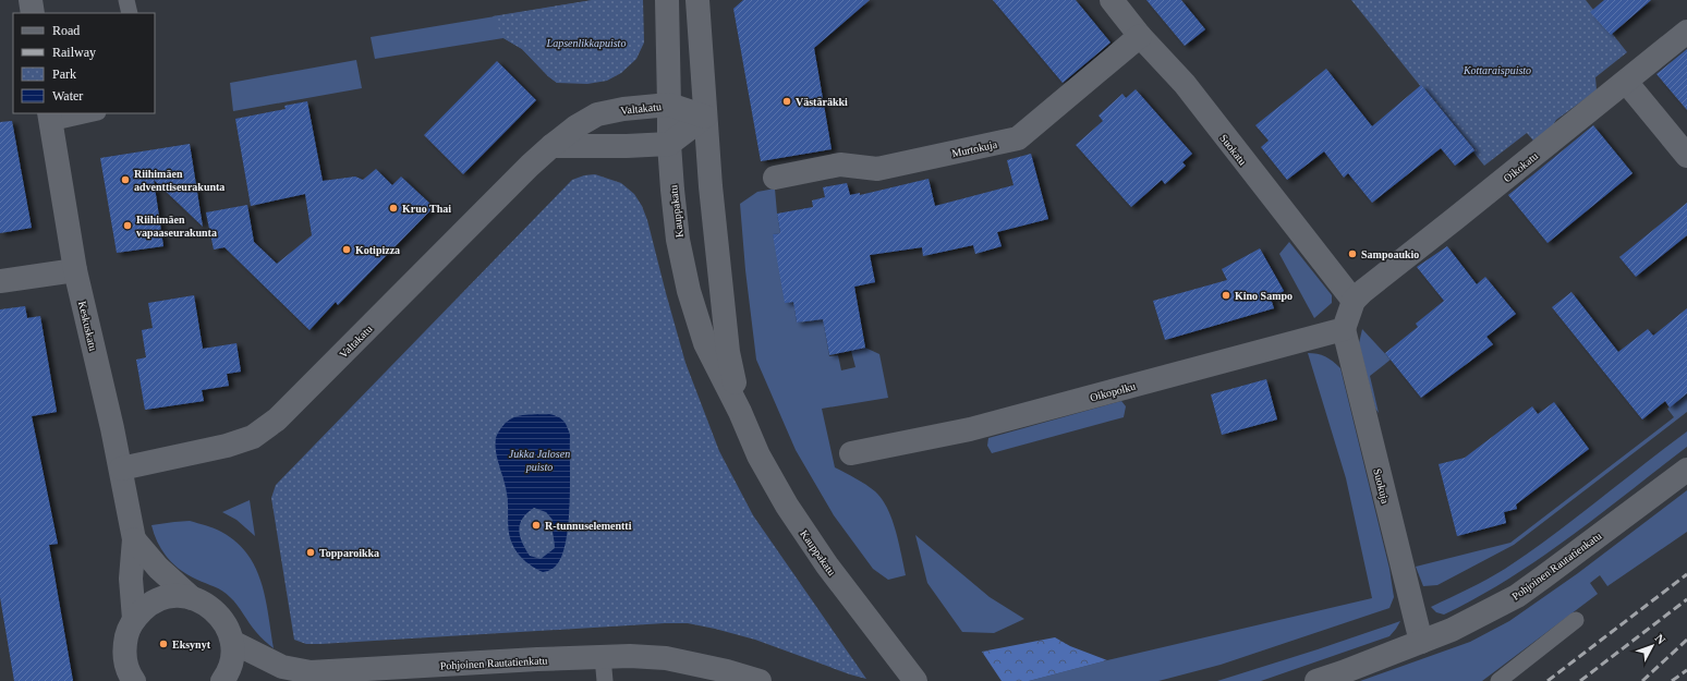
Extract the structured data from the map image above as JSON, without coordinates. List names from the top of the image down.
{
  "streets": {
    "street": [
      "Valtakatu",
      "Murtokuja",
      "Suokatu",
      "Oikokatu",
      "Kauppakatu",
      "Keskuskatu",
      "Oikopolku",
      "Suokuja",
      "Pohjoinen Rautatienkatu"
    ]
  },
  "crossings": [
    ["Valtakatu", "Kauppakatu"],
    ["Valtakatu", "Keskuskatu"],
    ["Murtokuja", "Suokatu"],
    ["Suokatu", "Oikokatu"],
    ["Oikopolku", "Suokuja"],
    ["Suokuja", "Pohjoinen Rautatienkatu"]
  ],
  "parks": ["Lapsenlikkapuisto", "Kottaraispuisto", "Jukka Jalosen puisto"],
  "places": [
    "Västäräkki",
    "Riihimäen adventtiseurakunta",
    "Kruo Thai",
    "Riihimäen vapaaseurakunta",
    "Kotipizza",
    "Sampoaukio",
    "Kino Sampo",
    "R-tunnuselementti",
    "Topparoikka",
    "Eksynyt"
  ],
  "legend": [
    "Road",
    "Railway",
    "Park",
    "Water"
  ],
  "north": "top right"
}
